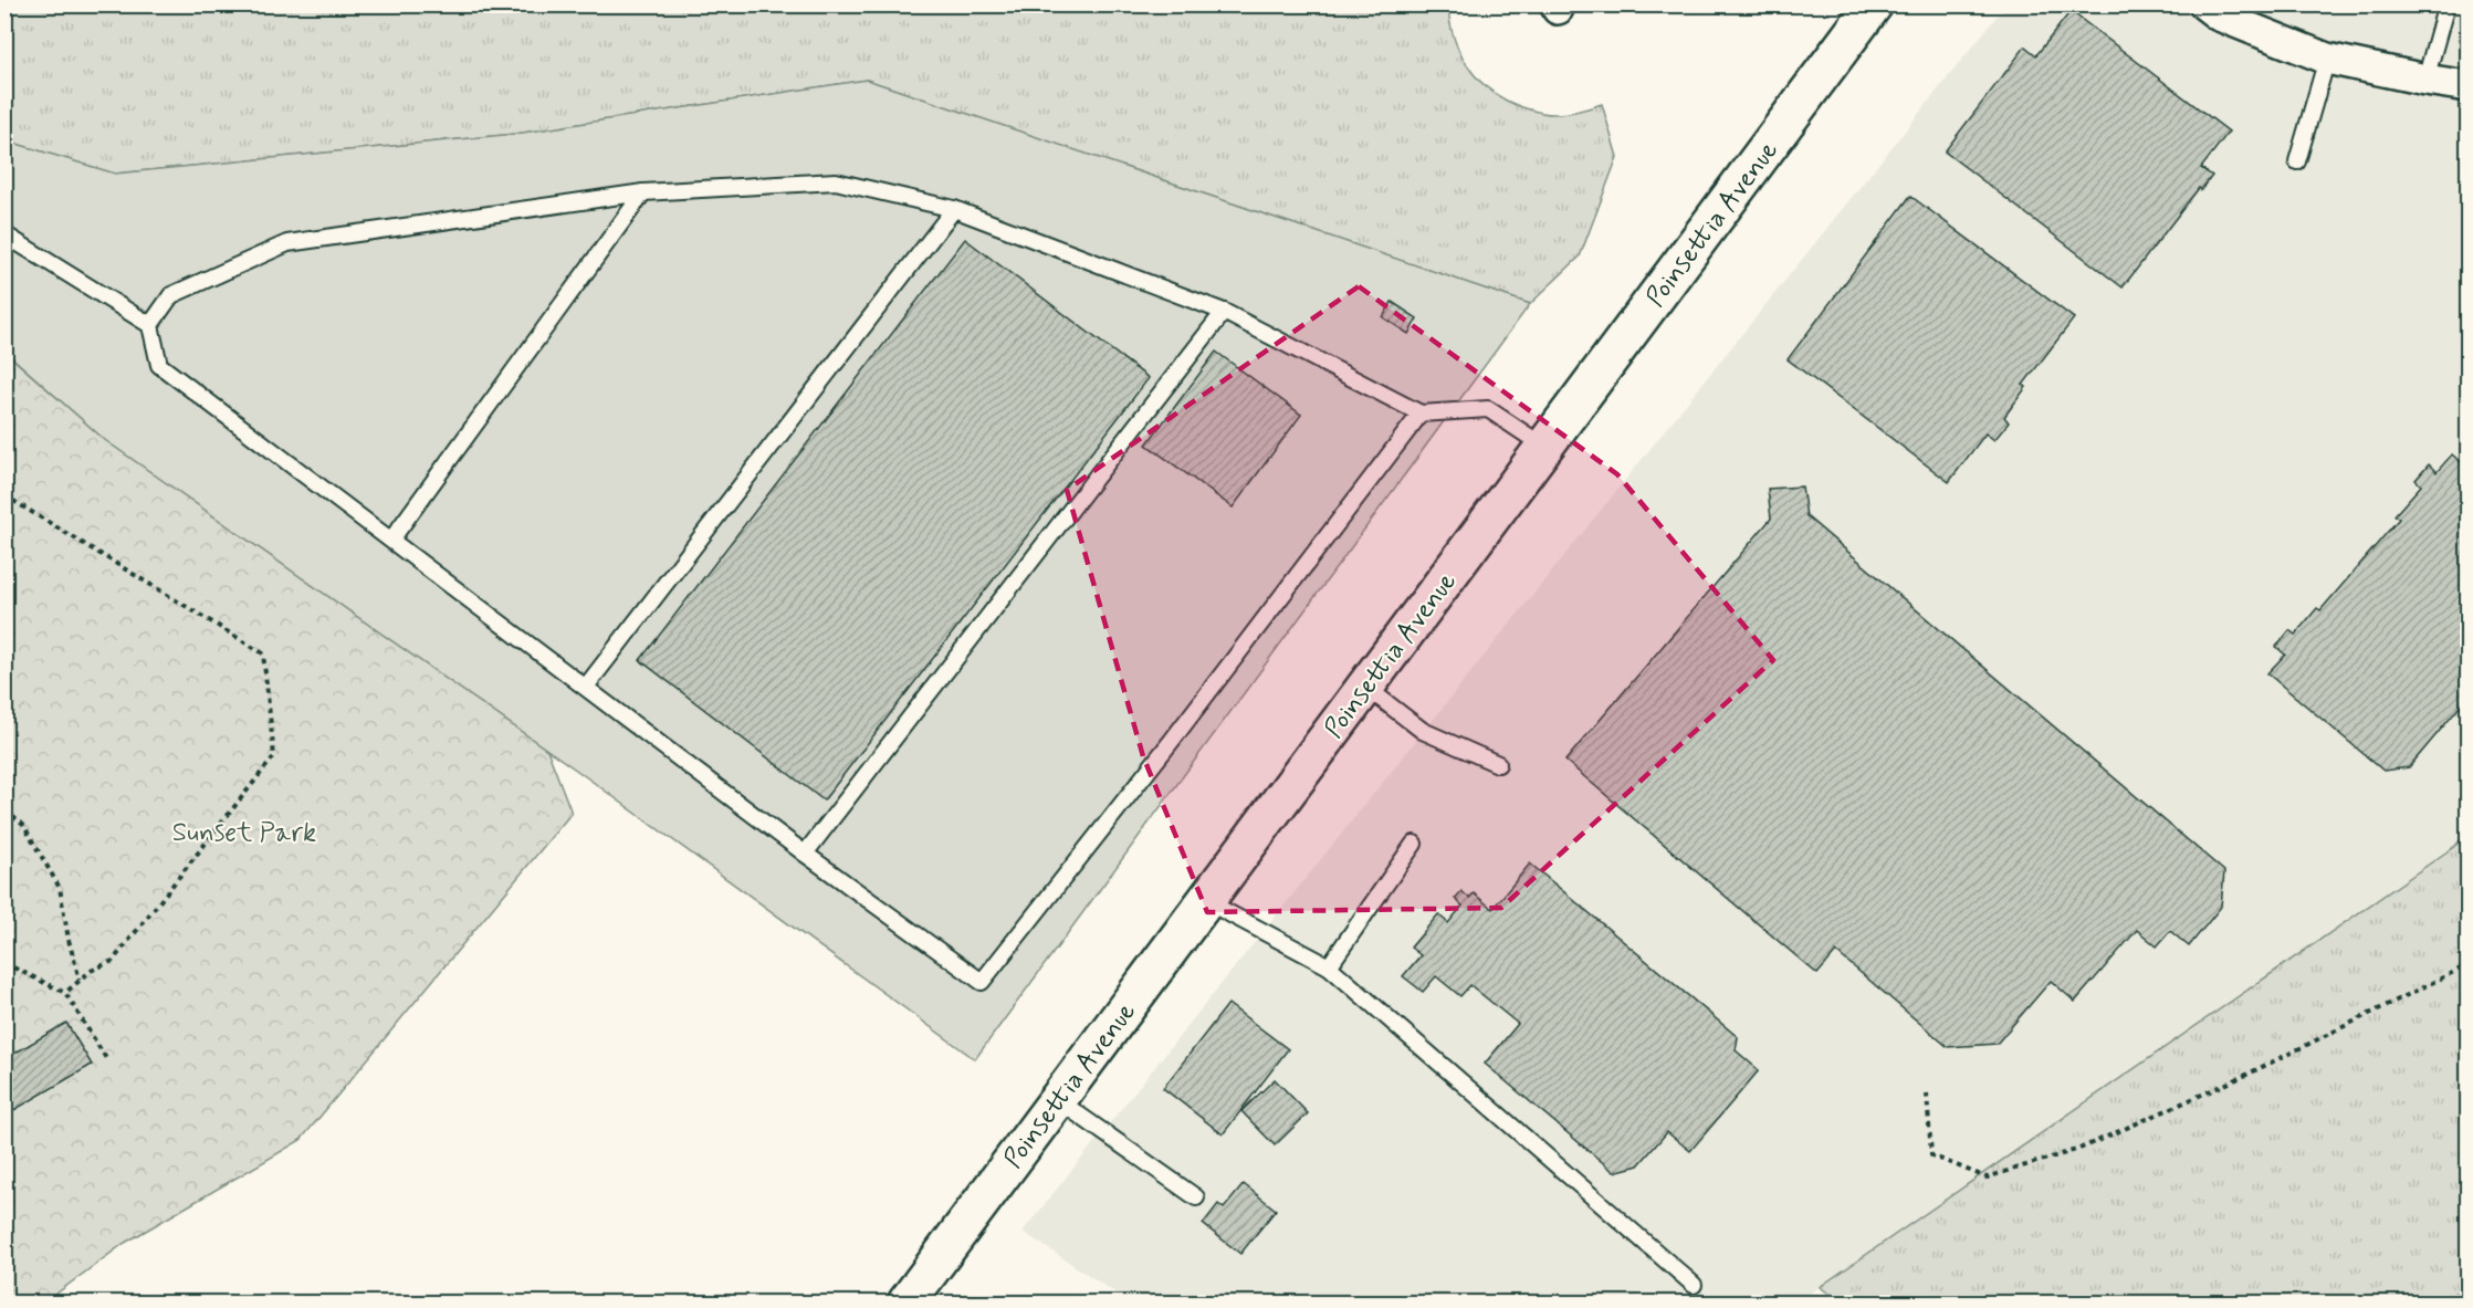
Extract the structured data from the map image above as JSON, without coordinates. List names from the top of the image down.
{
  "streets": {
    "main road": ["Poinsettia Avenue"]
  },
  "parks": ["Sunset Park"]
}
